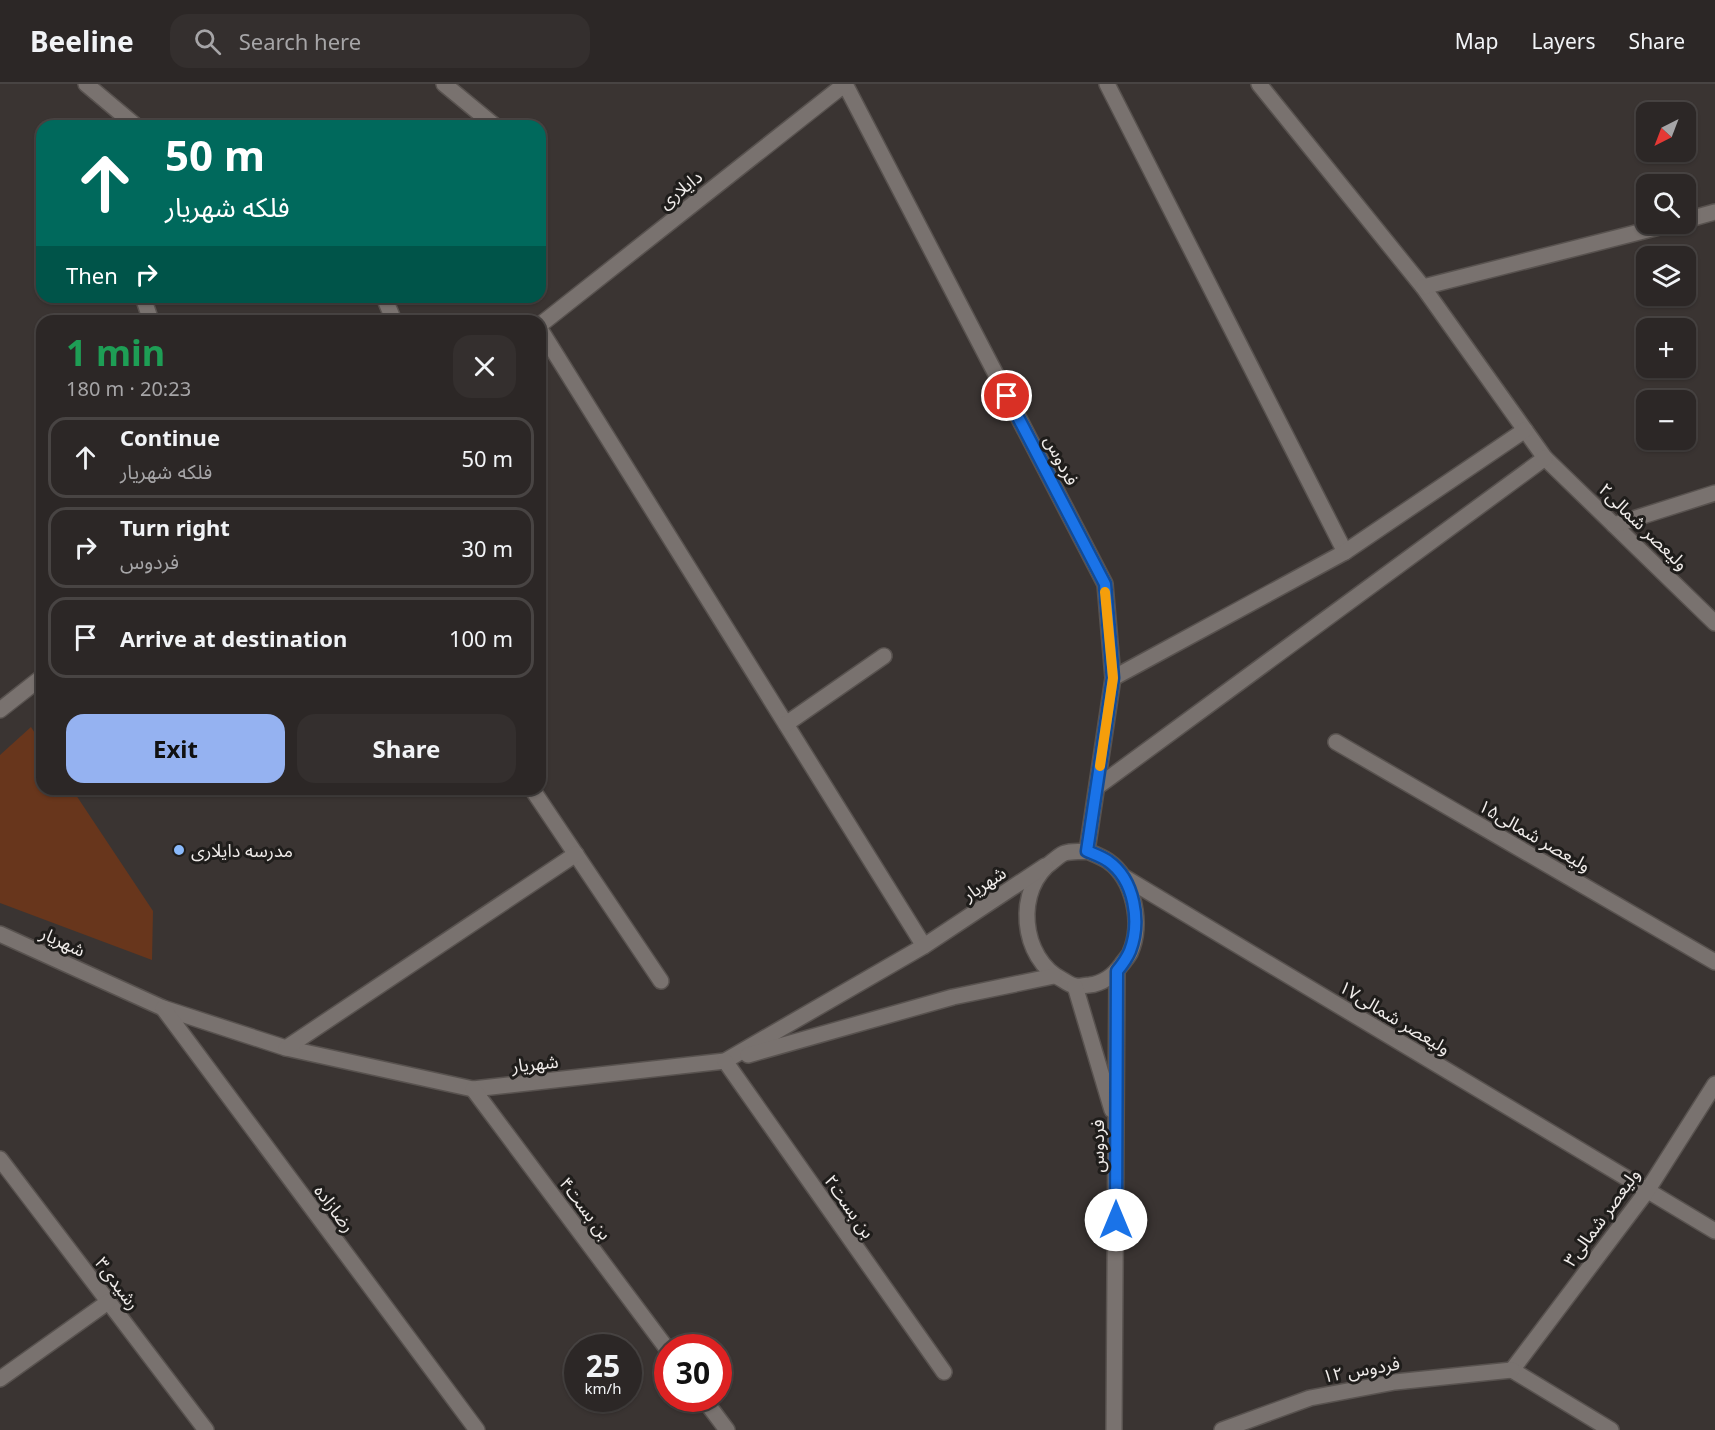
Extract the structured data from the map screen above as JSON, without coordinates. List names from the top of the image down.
{
  "streets": {
    "street": [
      "دایلاری",
      "فردوس",
      "ولیعصر شمالی۲",
      "ولیعصر شمالی۱۵",
      "شهریار",
      "ولیعصر شمالی۱۷",
      "بن بست۲",
      "رضازاده",
      "بن بست۴",
      "ولیعصر شمالی۳",
      "رشیدی۳",
      "فردوس ۱۲"
    ]
  },
  "crossings": [
    ["دایلاری", "فردوس"],
    ["فردوس", "شهریار"],
    ["فردوس", "ولیعصر شمالی۱۷"],
    ["شهریار", "ولیعصر شمالی۱۷"],
    ["شهریار", "بن بست۲"],
    ["شهریار", "رضازاده"],
    ["شهریار", "بن بست۴"],
    ["ولیعصر شمالی۱۷", "ولیعصر شمالی۳"],
    ["ولیعصر شمالی۳", "فردوس ۱۲"]
  ],
  "places": ["مدرسه دایلاری"],
  "north": "bottom left",
  "page": {
    "header": "Beeline",
    "search": "Search here",
    "nav": ["Map", "Layers", "Share"],
    "map_buttons": ["+", "−"],
    "turn": ["50 m", "فلکه شهریار"],
    "then": "Then",
    "heading": ["1 min", "180 m · 20:23"],
    "list": [
      {
        "name": "Continue",
        "note": "فلکه شهریار",
        "value": "50 m"
      },
      {
        "name": "Turn right",
        "note": "فردوس",
        "value": "30 m"
      },
      {
        "name": "Arrive at destination",
        "value": "100 m"
      }
    ],
    "buttons": ["Exit", "Share"],
    "speed": "25 km/h",
    "limit": "30"
  }
}
